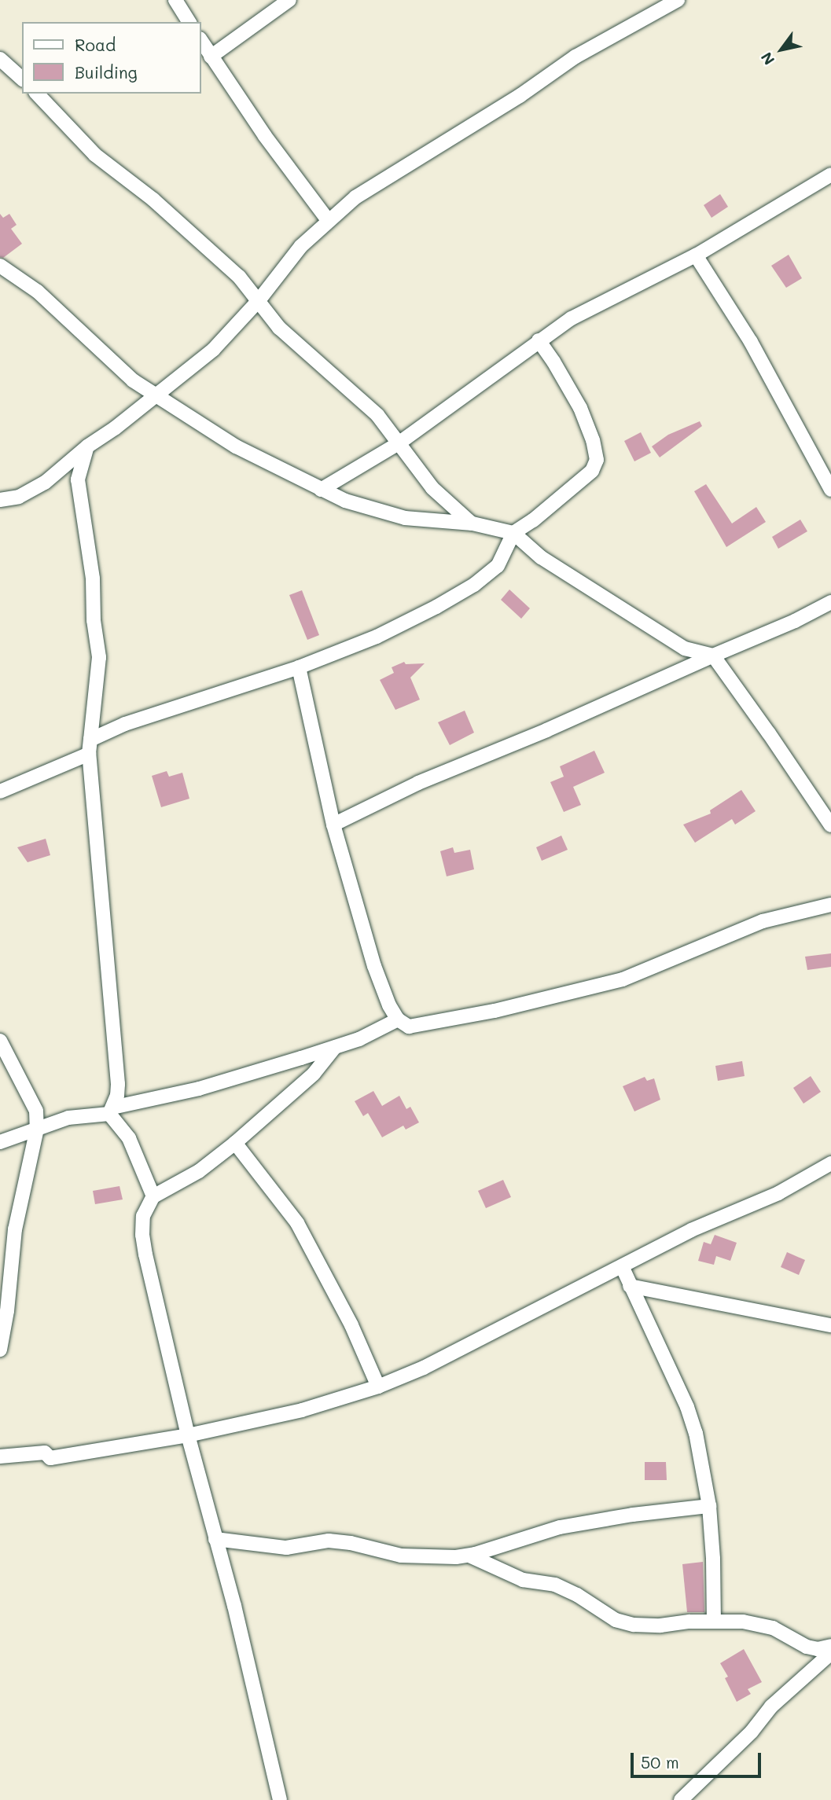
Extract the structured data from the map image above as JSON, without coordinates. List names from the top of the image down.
{
  "legend": ["Road", "Building"],
  "scale_bar": "50 m",
  "north": "bottom left"
}
